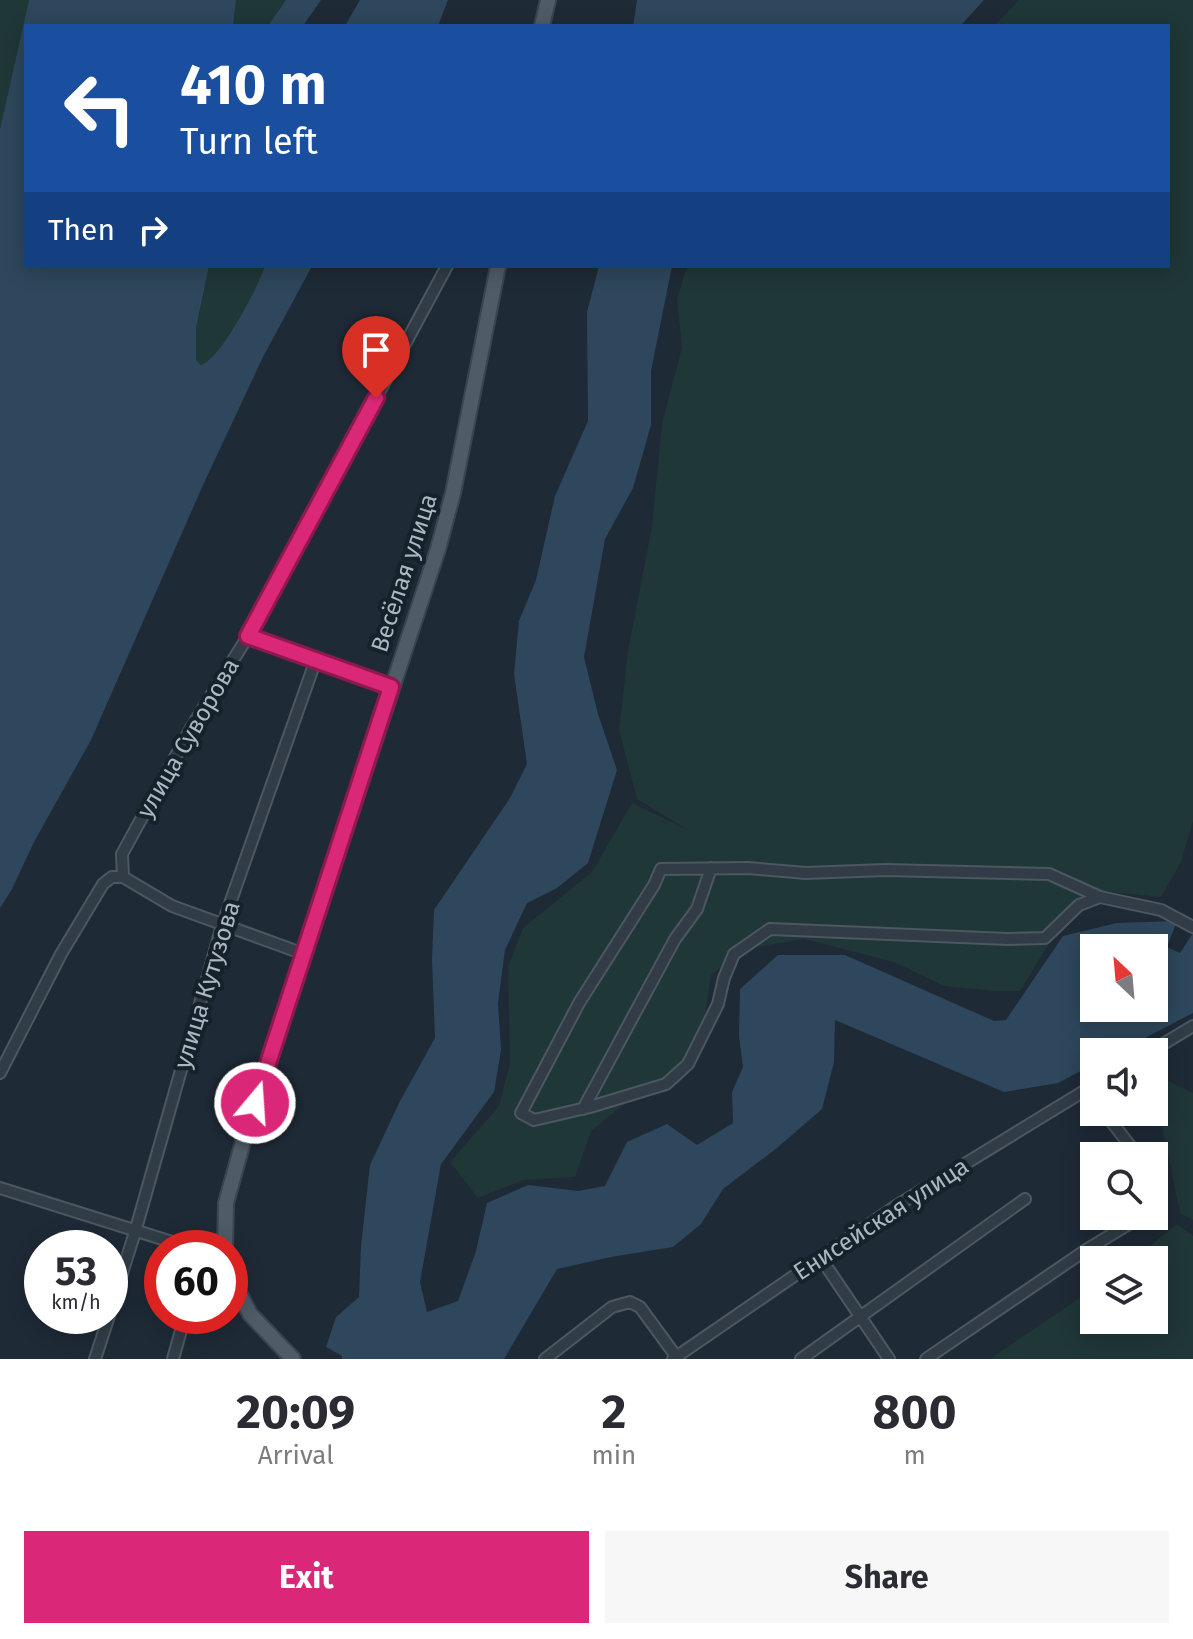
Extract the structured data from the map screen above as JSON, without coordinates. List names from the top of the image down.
{
  "streets": {
    "main road": ["Весёлая улица"],
    "street": ["улица Суворова", "улица Кутузова", "Енисейская улица"]
  },
  "north": "top left",
  "page": {
    "turn": ["410 m", "Turn left"],
    "then": "Then",
    "speed": "53 km/h",
    "limit": "60",
    "eta": [
      "20:09",
      "Arrival",
      "2",
      "min",
      "800",
      "m"
    ],
    "buttons": ["Exit", "Share"]
  }
}
